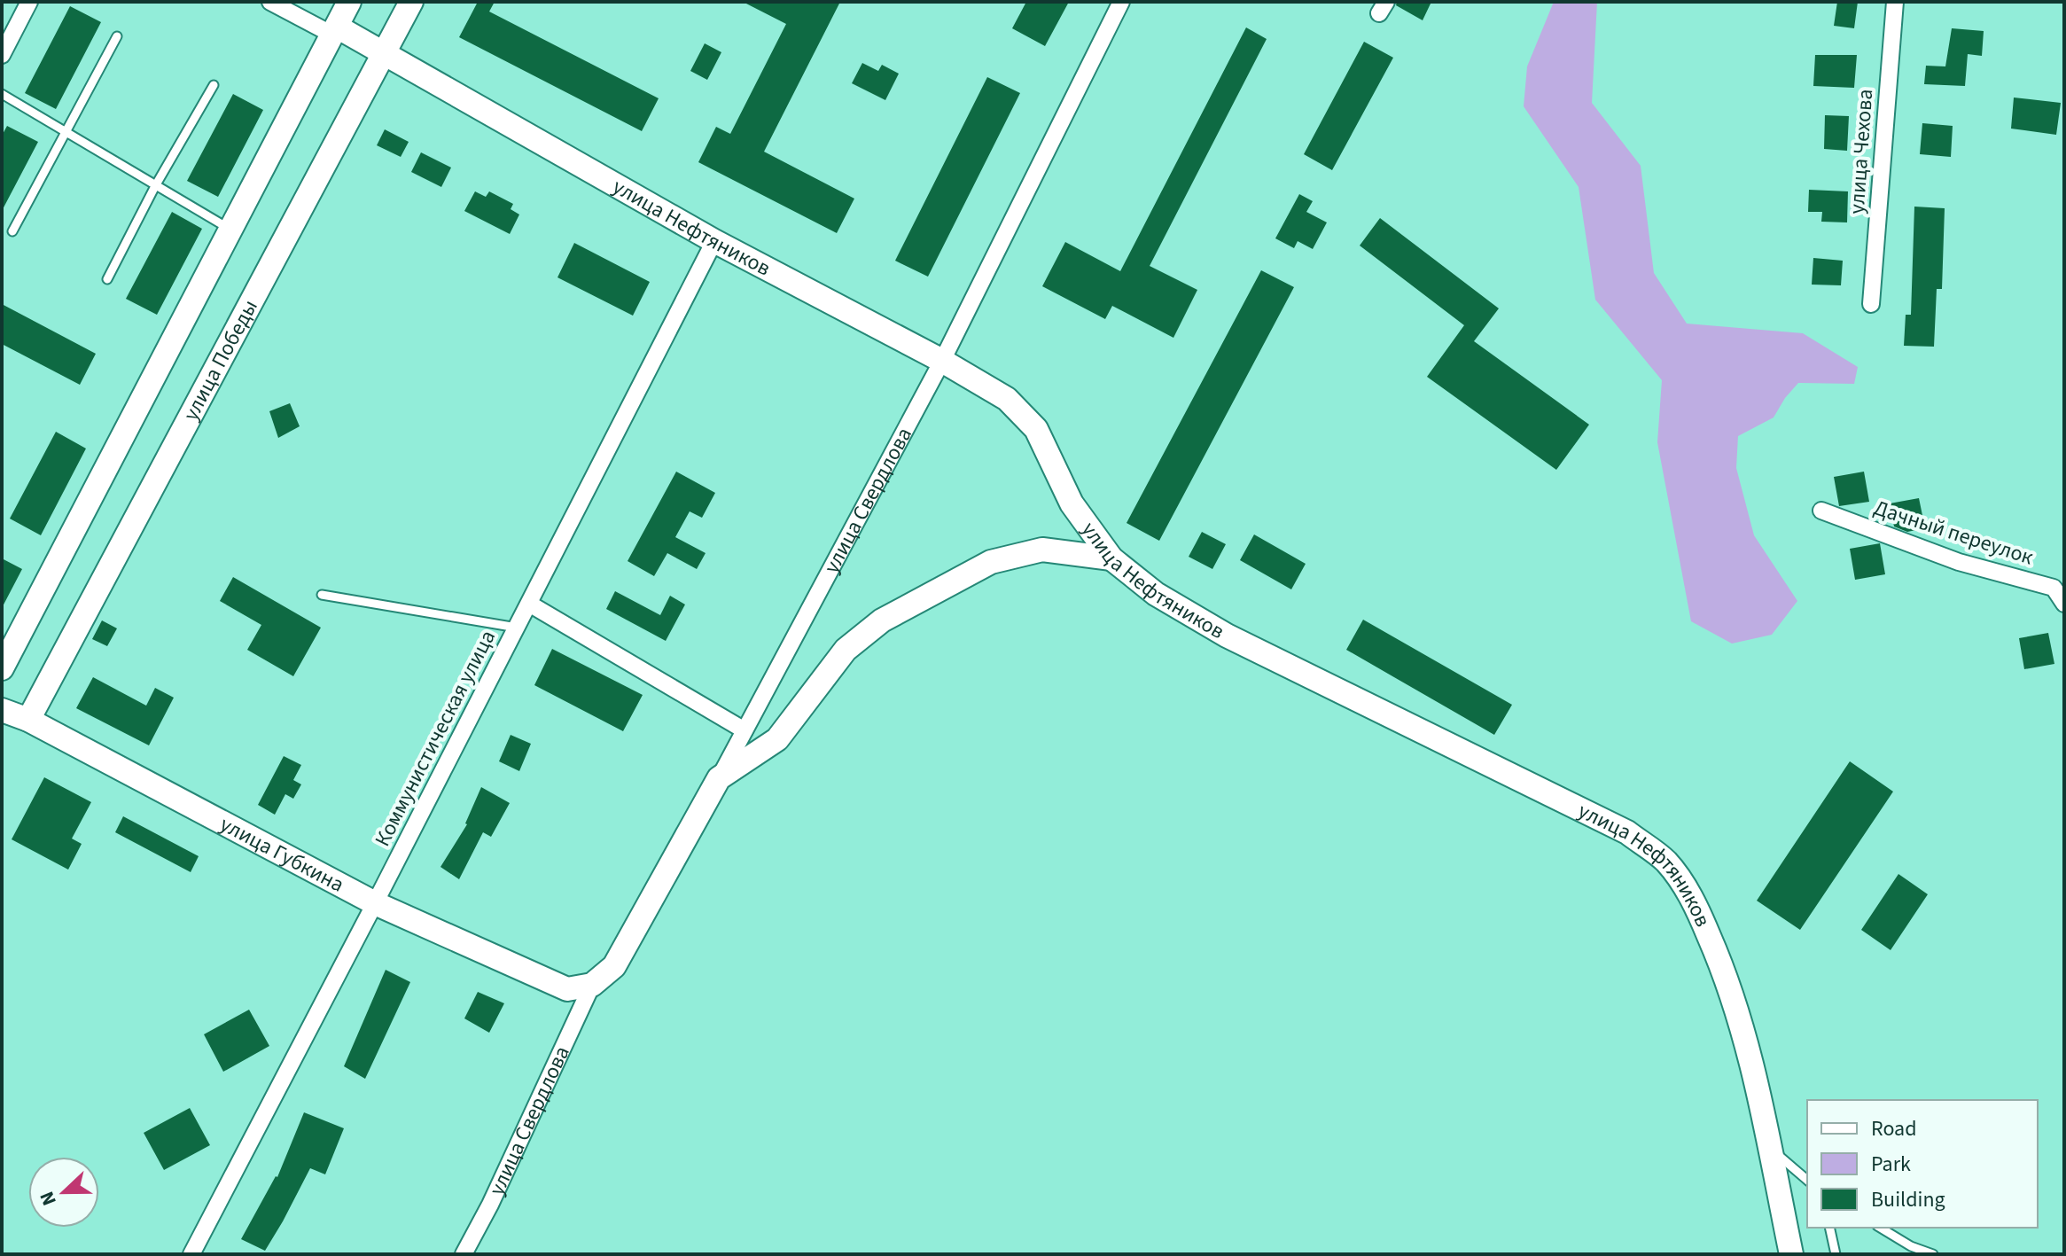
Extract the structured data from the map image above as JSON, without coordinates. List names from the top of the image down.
{
  "streets": {
    "street": [
      "улица Чехова",
      "улица Нефтяников",
      "улица Победы",
      "улица Свердлова",
      "Дачный переулок",
      "Коммунистическая улица",
      "улица Губкина"
    ]
  },
  "crossings": [
    ["улица Нефтяников", "улица Победы"],
    ["улица Нефтяников", "улица Свердлова"],
    ["улица Нефтяников", "Коммунистическая улица"],
    ["улица Победы", "улица Губкина"],
    ["улица Свердлова", "улица Губкина"],
    ["Коммунистическая улица", "улица Губкина"]
  ],
  "legend": ["Road", "Park", "Building"],
  "north": "left"
}
